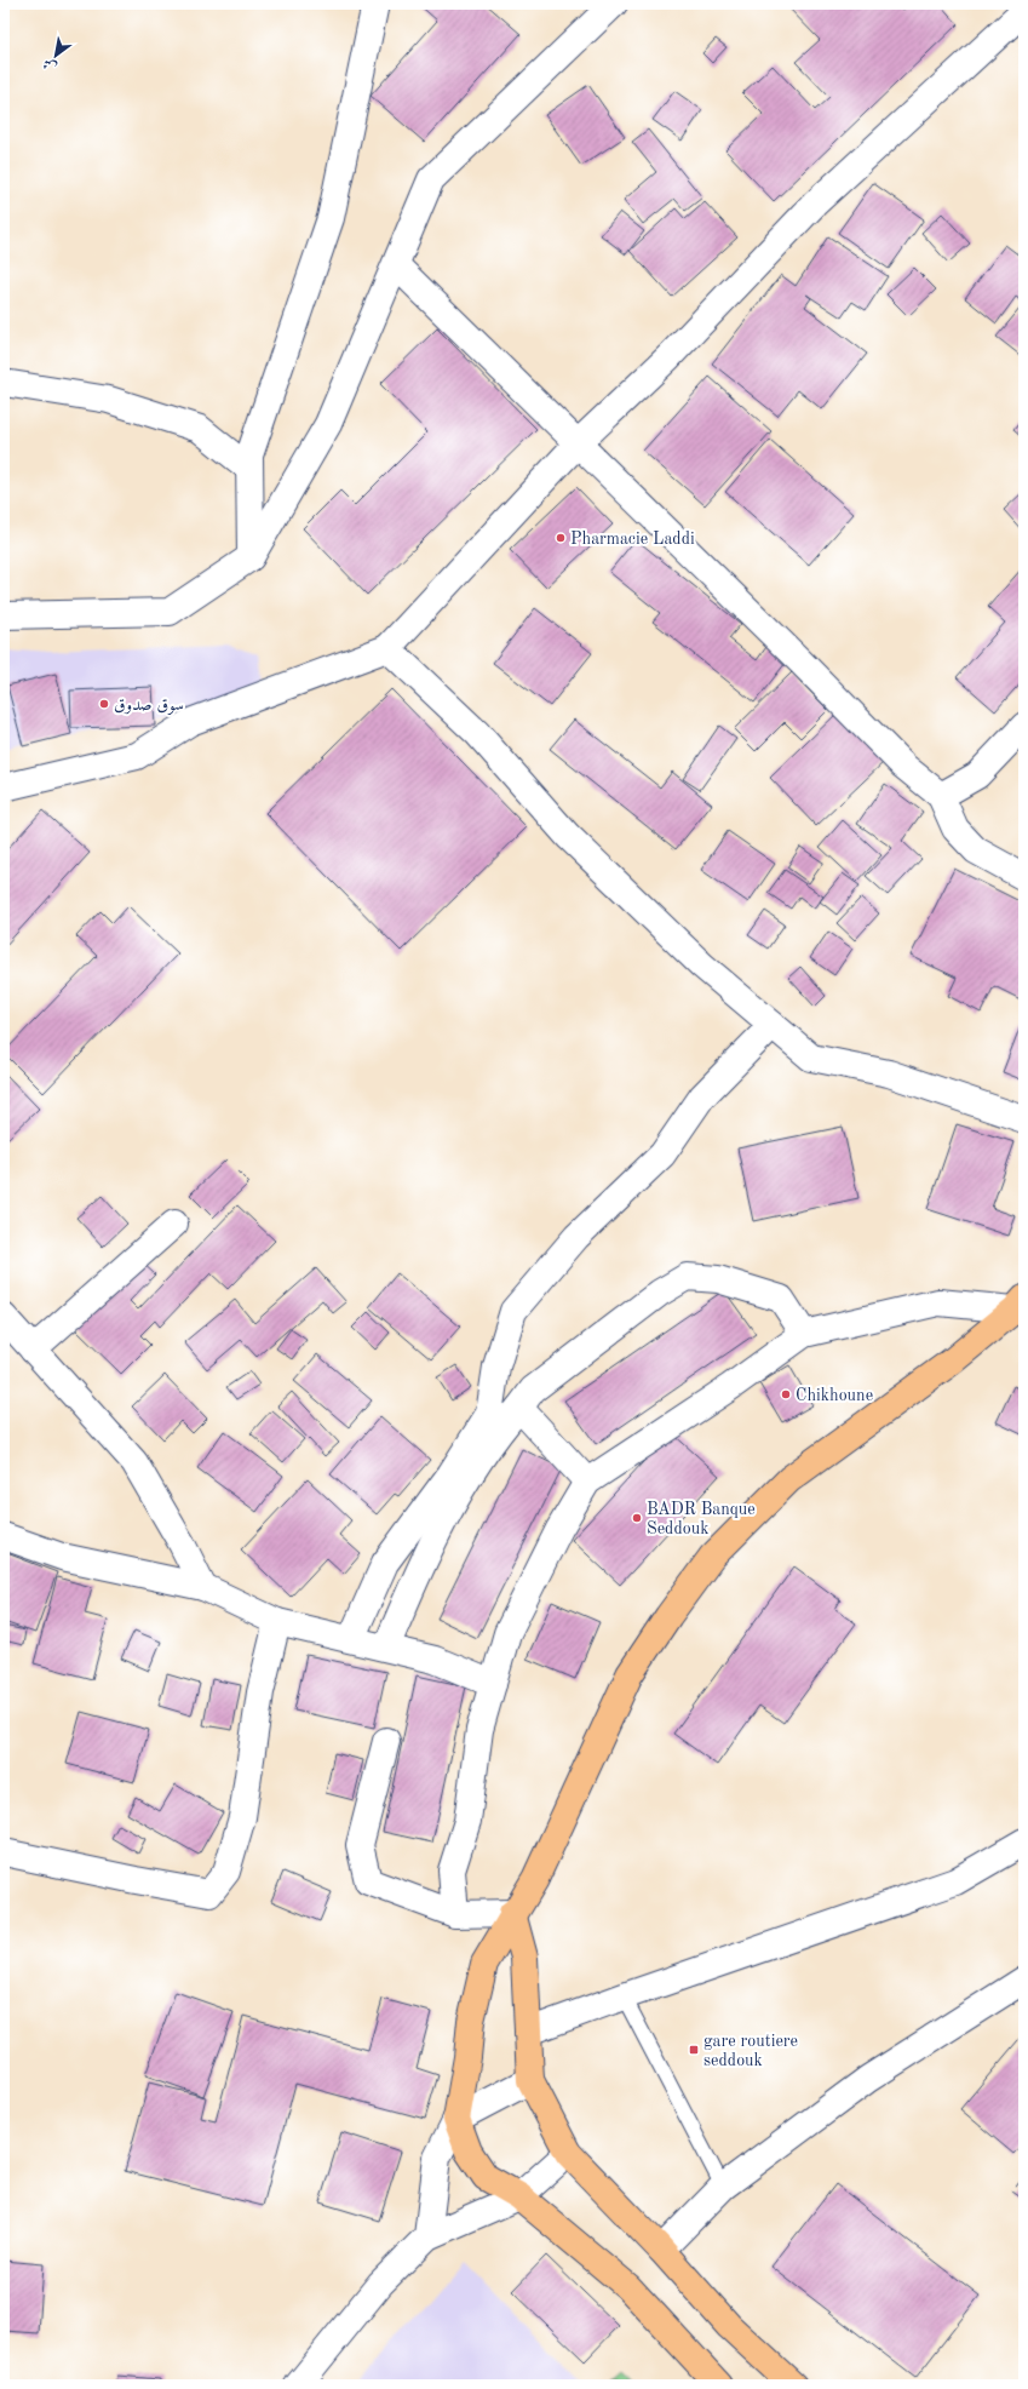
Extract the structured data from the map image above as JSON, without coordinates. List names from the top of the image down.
{
  "places": {
    "other": [
      "Pharmacie Laddi",
      "سوق صدوق",
      "Chikhoune",
      "BADR Banque Seddouk"
    ],
    "transit": ["gare routiere seddouk"]
  },
  "north": "bottom left"
}
